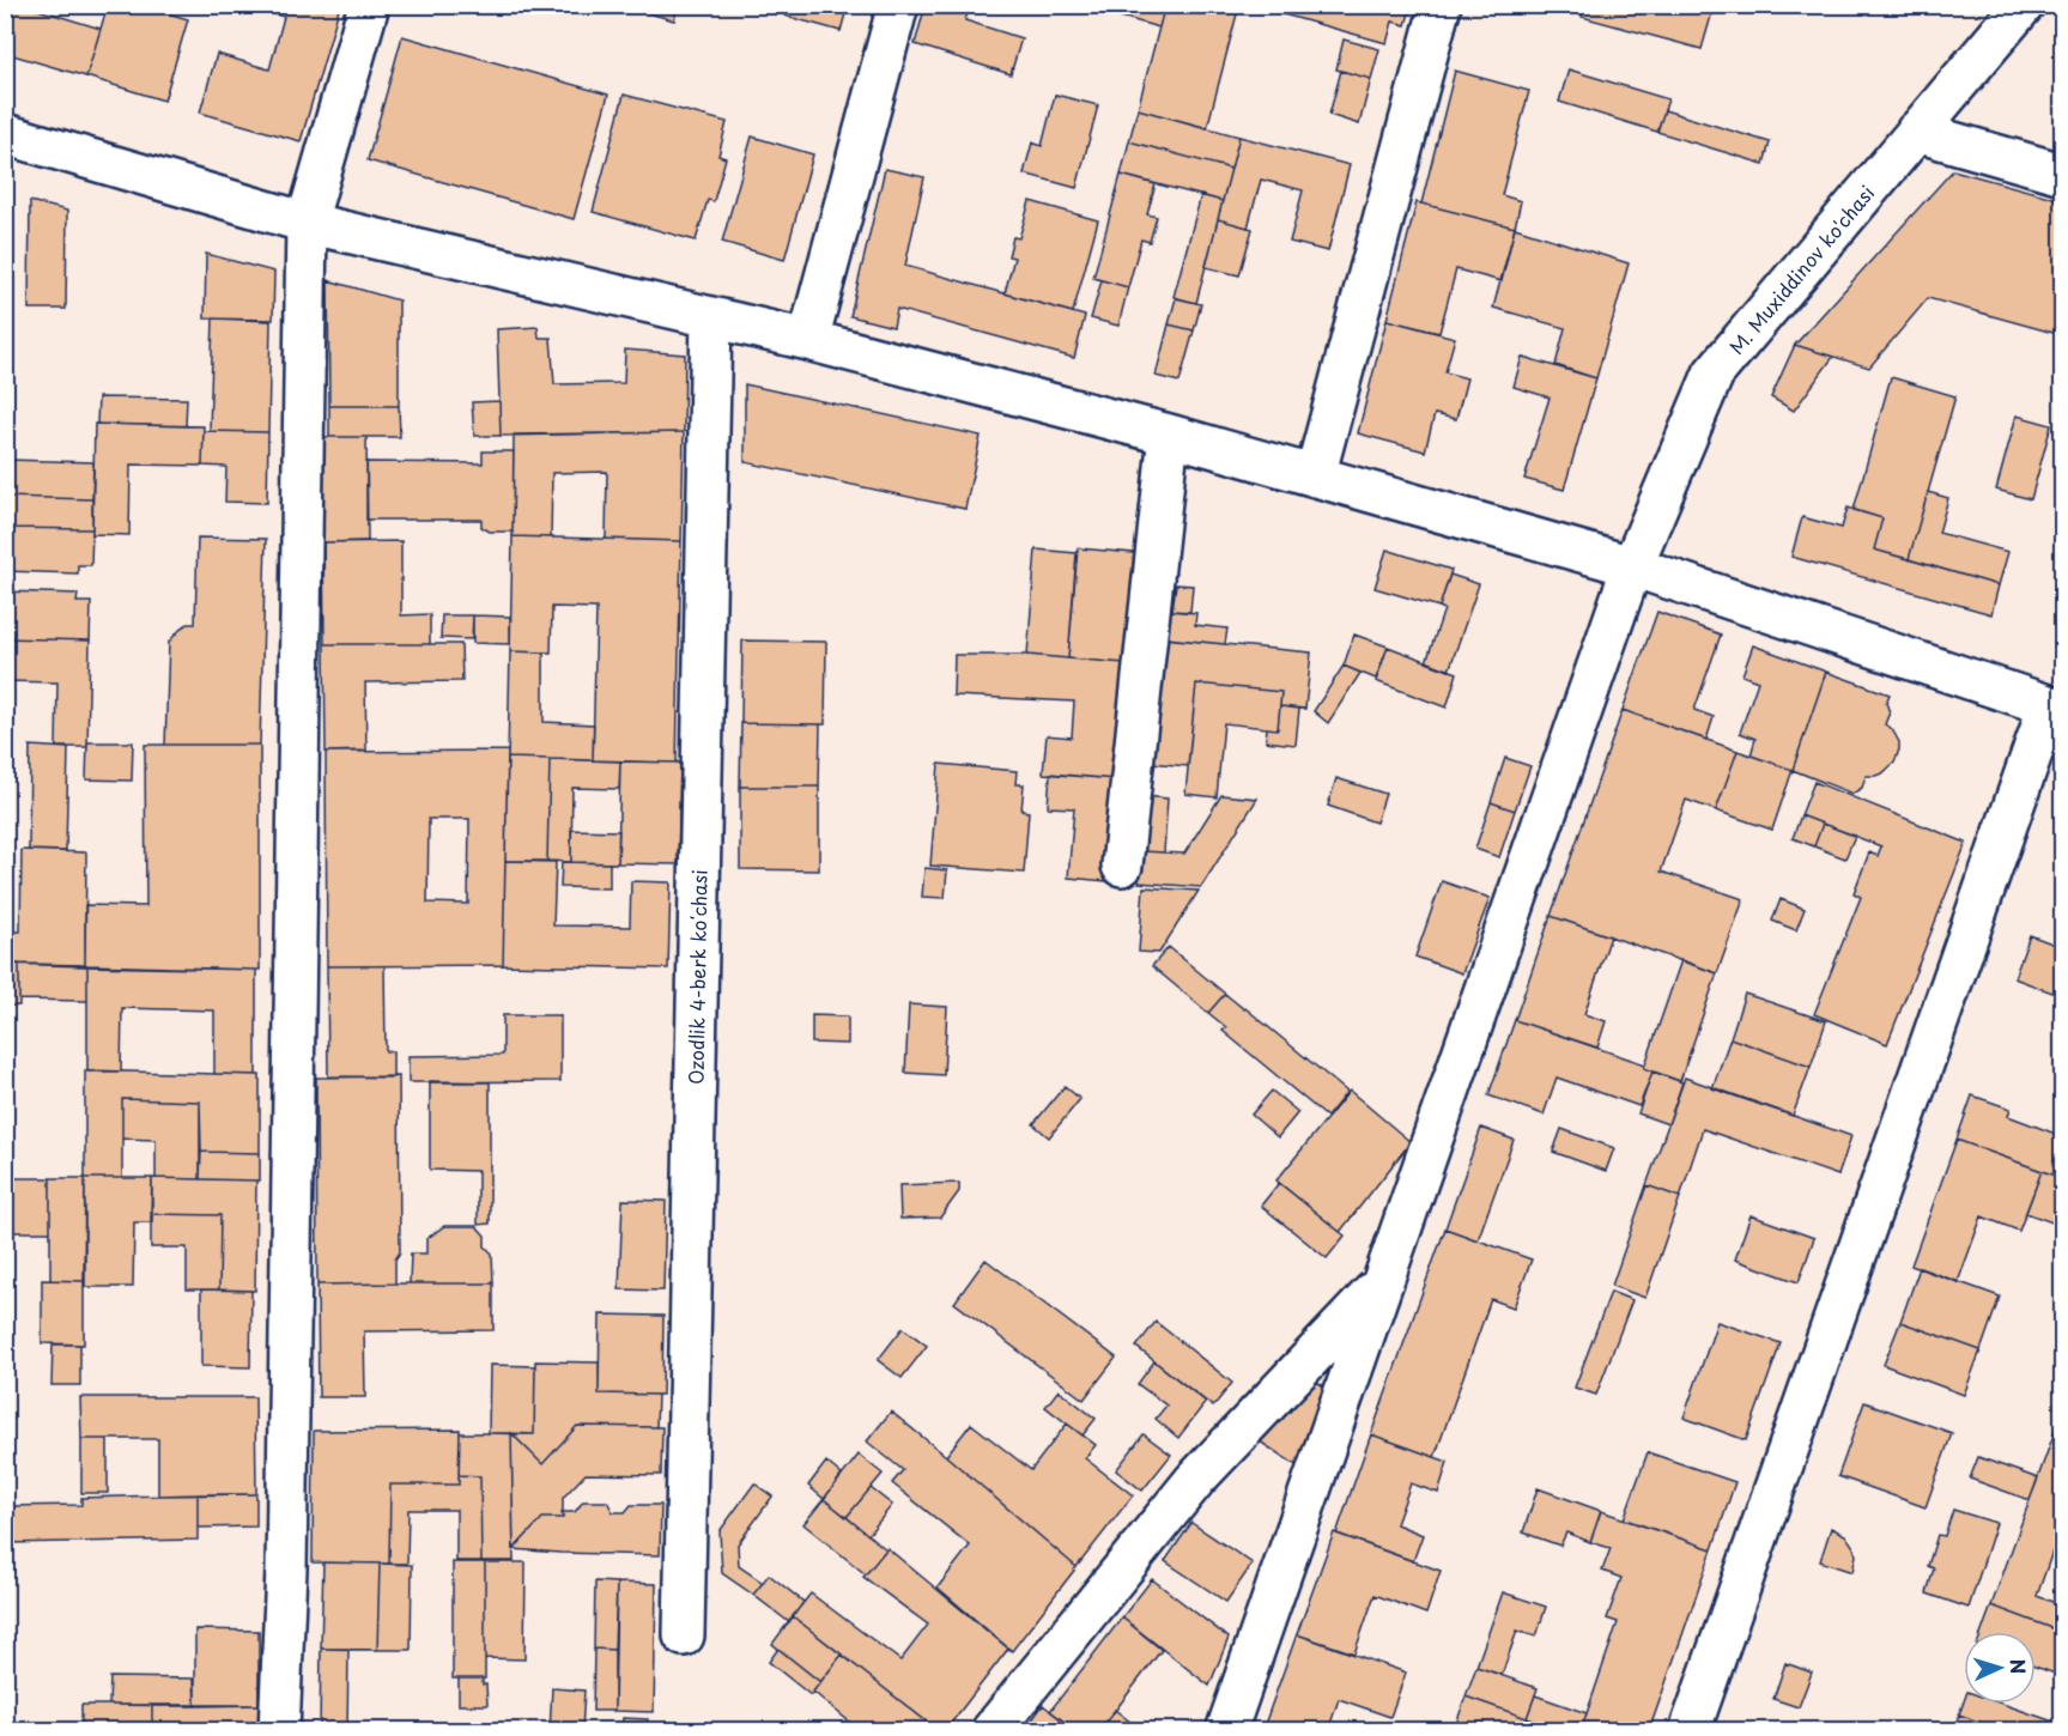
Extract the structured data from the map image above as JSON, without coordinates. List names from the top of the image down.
{
  "streets": {
    "street": ["M. Muxiddinov ko'chasi", "Ozodlik 4-berk koʻchasi"]
  },
  "north": "right"
}
